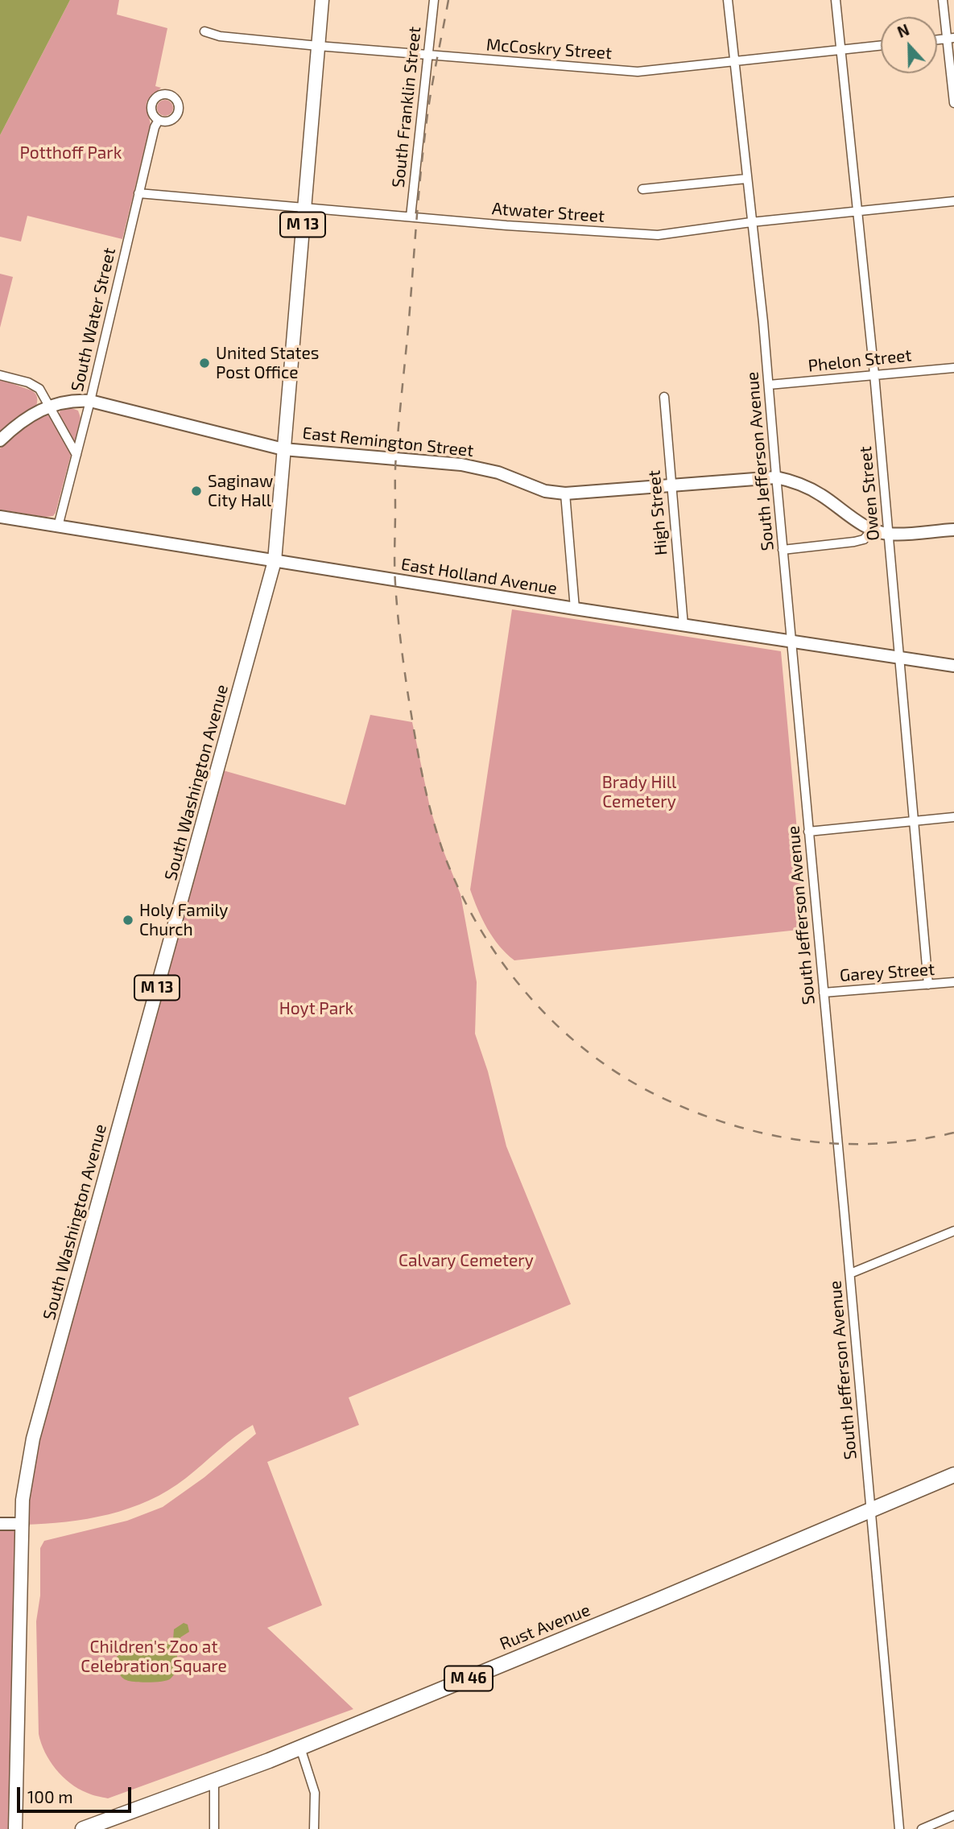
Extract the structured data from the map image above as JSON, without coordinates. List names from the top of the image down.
{
  "streets": {
    "highway": ["Rust Avenue", "M 46"],
    "main road": [
      "M 13",
      "East Remington Street",
      "East Holland Avenue",
      "South Washington Avenue"
    ],
    "street": [
      "McCoskry Street",
      "South Franklin Street",
      "Atwater Street",
      "South Water Street",
      "Phelon Street",
      "South Jefferson Avenue",
      "Owen Street",
      "High Street",
      "Garey Street"
    ]
  },
  "crossings": [
    ["McCoskry Street", "South Franklin Street"],
    ["McCoskry Street", "South Jefferson Avenue"],
    ["McCoskry Street", "Owen Street"],
    ["McCoskry Street", "South Washington Avenue"],
    ["South Franklin Street", "Atwater Street"],
    ["Atwater Street", "South Water Street"],
    ["Atwater Street", "South Jefferson Avenue"],
    ["Atwater Street", "Owen Street"],
    ["Atwater Street", "South Washington Avenue"],
    ["South Water Street", "East Remington Street"],
    ["South Water Street", "East Holland Avenue"],
    ["Phelon Street", "South Jefferson Avenue"],
    ["Phelon Street", "Owen Street"],
    ["East Remington Street", "South Jefferson Avenue"],
    ["East Remington Street", "Owen Street"],
    ["East Remington Street", "High Street"],
    ["East Remington Street", "South Washington Avenue"],
    ["South Jefferson Avenue", "East Holland Avenue"],
    ["South Jefferson Avenue", "Garey Street"],
    ["South Jefferson Avenue", "Rust Avenue"],
    ["Owen Street", "East Holland Avenue"],
    ["Owen Street", "Garey Street"],
    ["High Street", "East Holland Avenue"],
    ["East Holland Avenue", "South Washington Avenue"]
  ],
  "parks": [
    "Potthoff Park",
    "Brady Hill Cemetery",
    "Hoyt Park",
    "Calvary Cemetery",
    "Children's Zoo at Celebration Square"
  ],
  "places": ["United States Post Office", "Saginaw City Hall", "Holy Family Church"],
  "scale_bar": "100 m",
  "north": "top"
}
